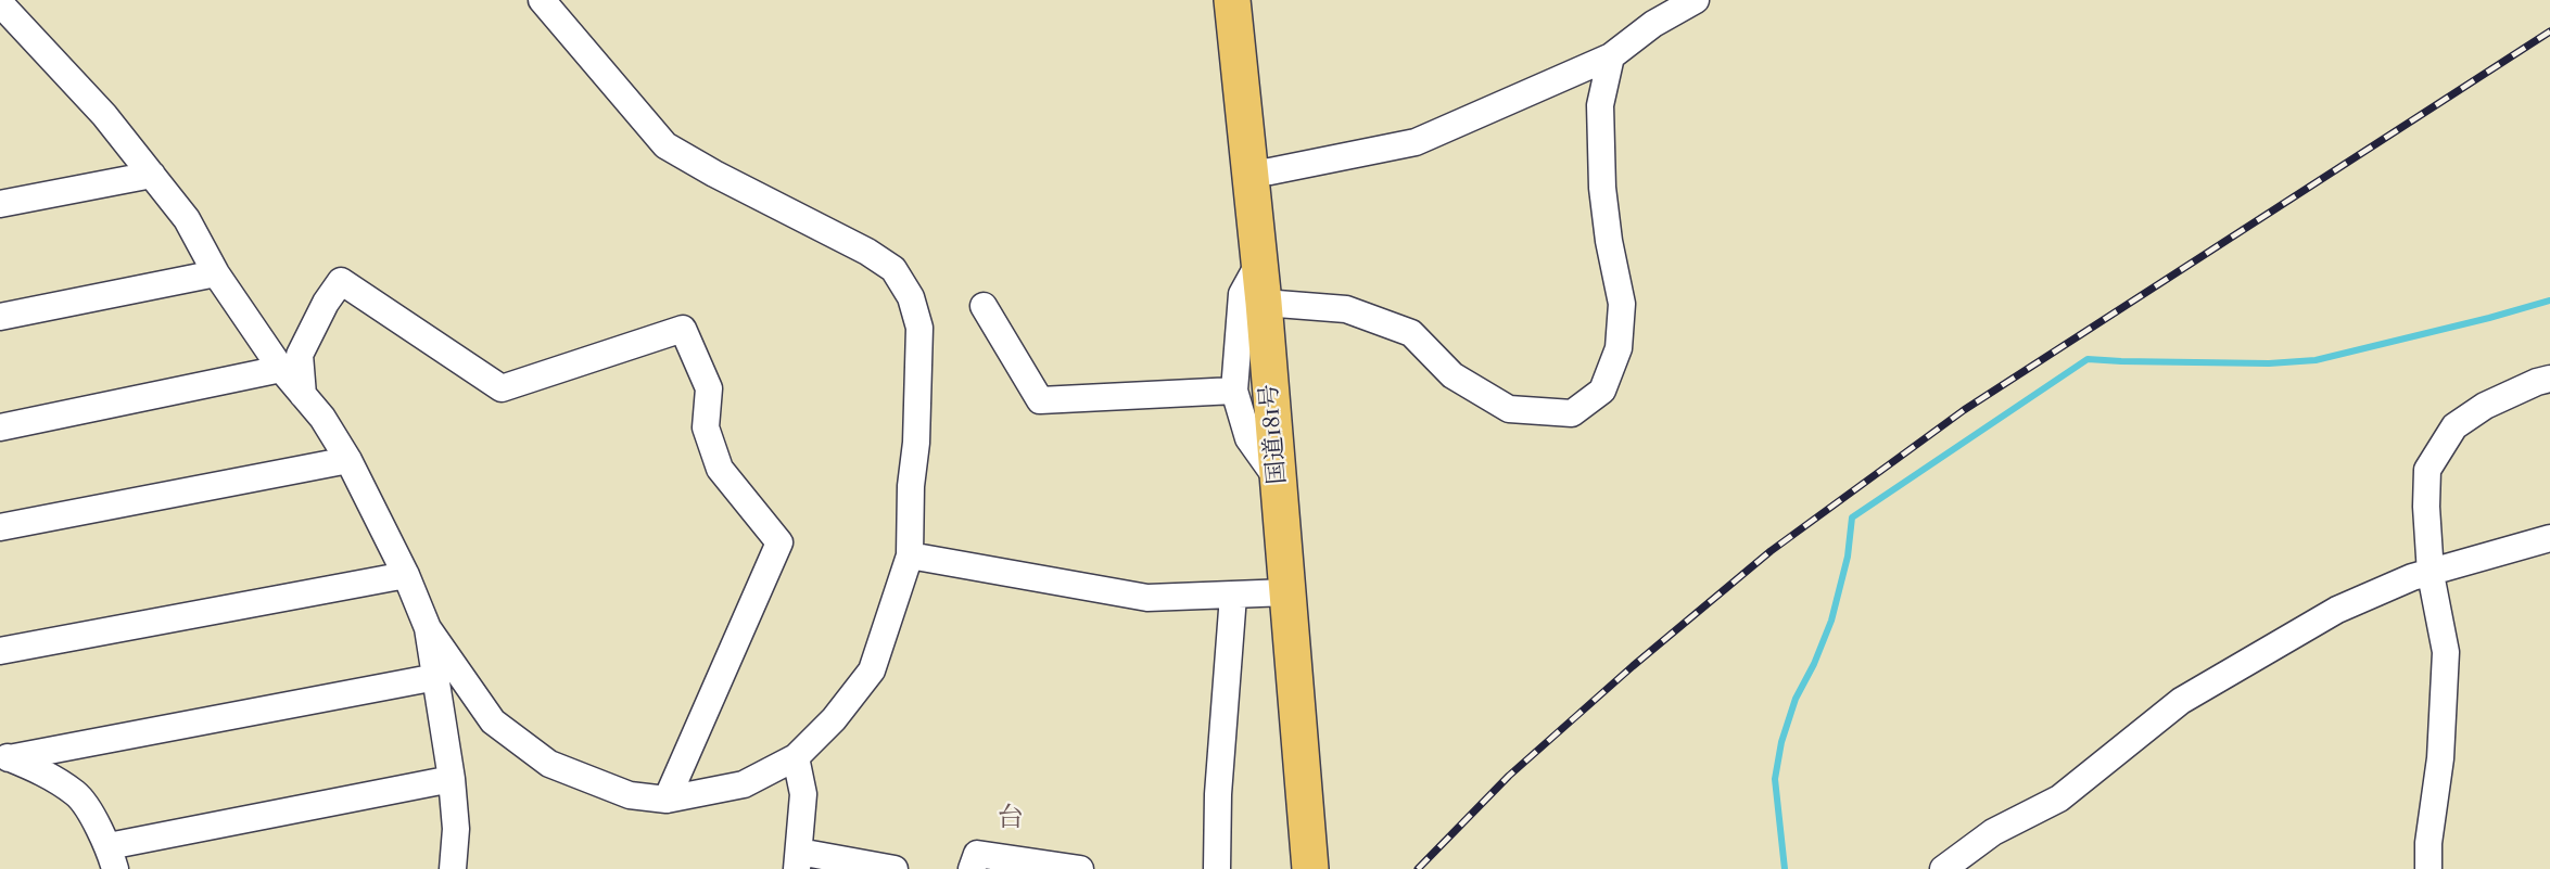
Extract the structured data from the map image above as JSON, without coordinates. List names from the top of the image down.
{
  "streets": {
    "highway": ["国道181号"]
  },
  "districts": ["台"]
}
